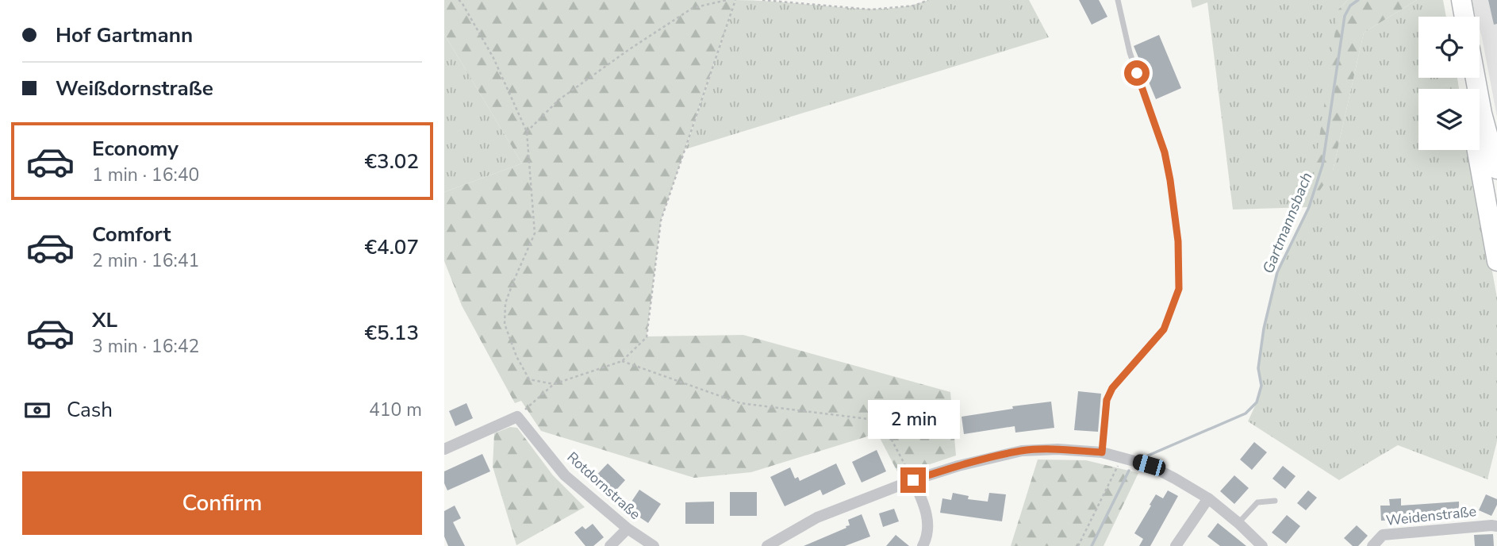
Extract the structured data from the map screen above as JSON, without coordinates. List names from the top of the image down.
{
  "streets": {
    "street": ["Rotdornstraße", "Weidenstraße"]
  },
  "water": ["Gartmannsbach"],
  "page": {
    "banner": ["Hof Gartmann", "Weißdornstraße"],
    "list": [
      {
        "name": "Economy",
        "note": "1 min · 16:40",
        "value": "€3.02"
      },
      {
        "name": "Comfort",
        "note": "2 min · 16:41",
        "value": "€4.07"
      },
      {
        "name": "XL",
        "note": "3 min · 16:42",
        "value": "€5.13"
      }
    ],
    "pay": ["Cash", "410 m"],
    "bubble": "2 min",
    "buttons": "Confirm"
  }
}
